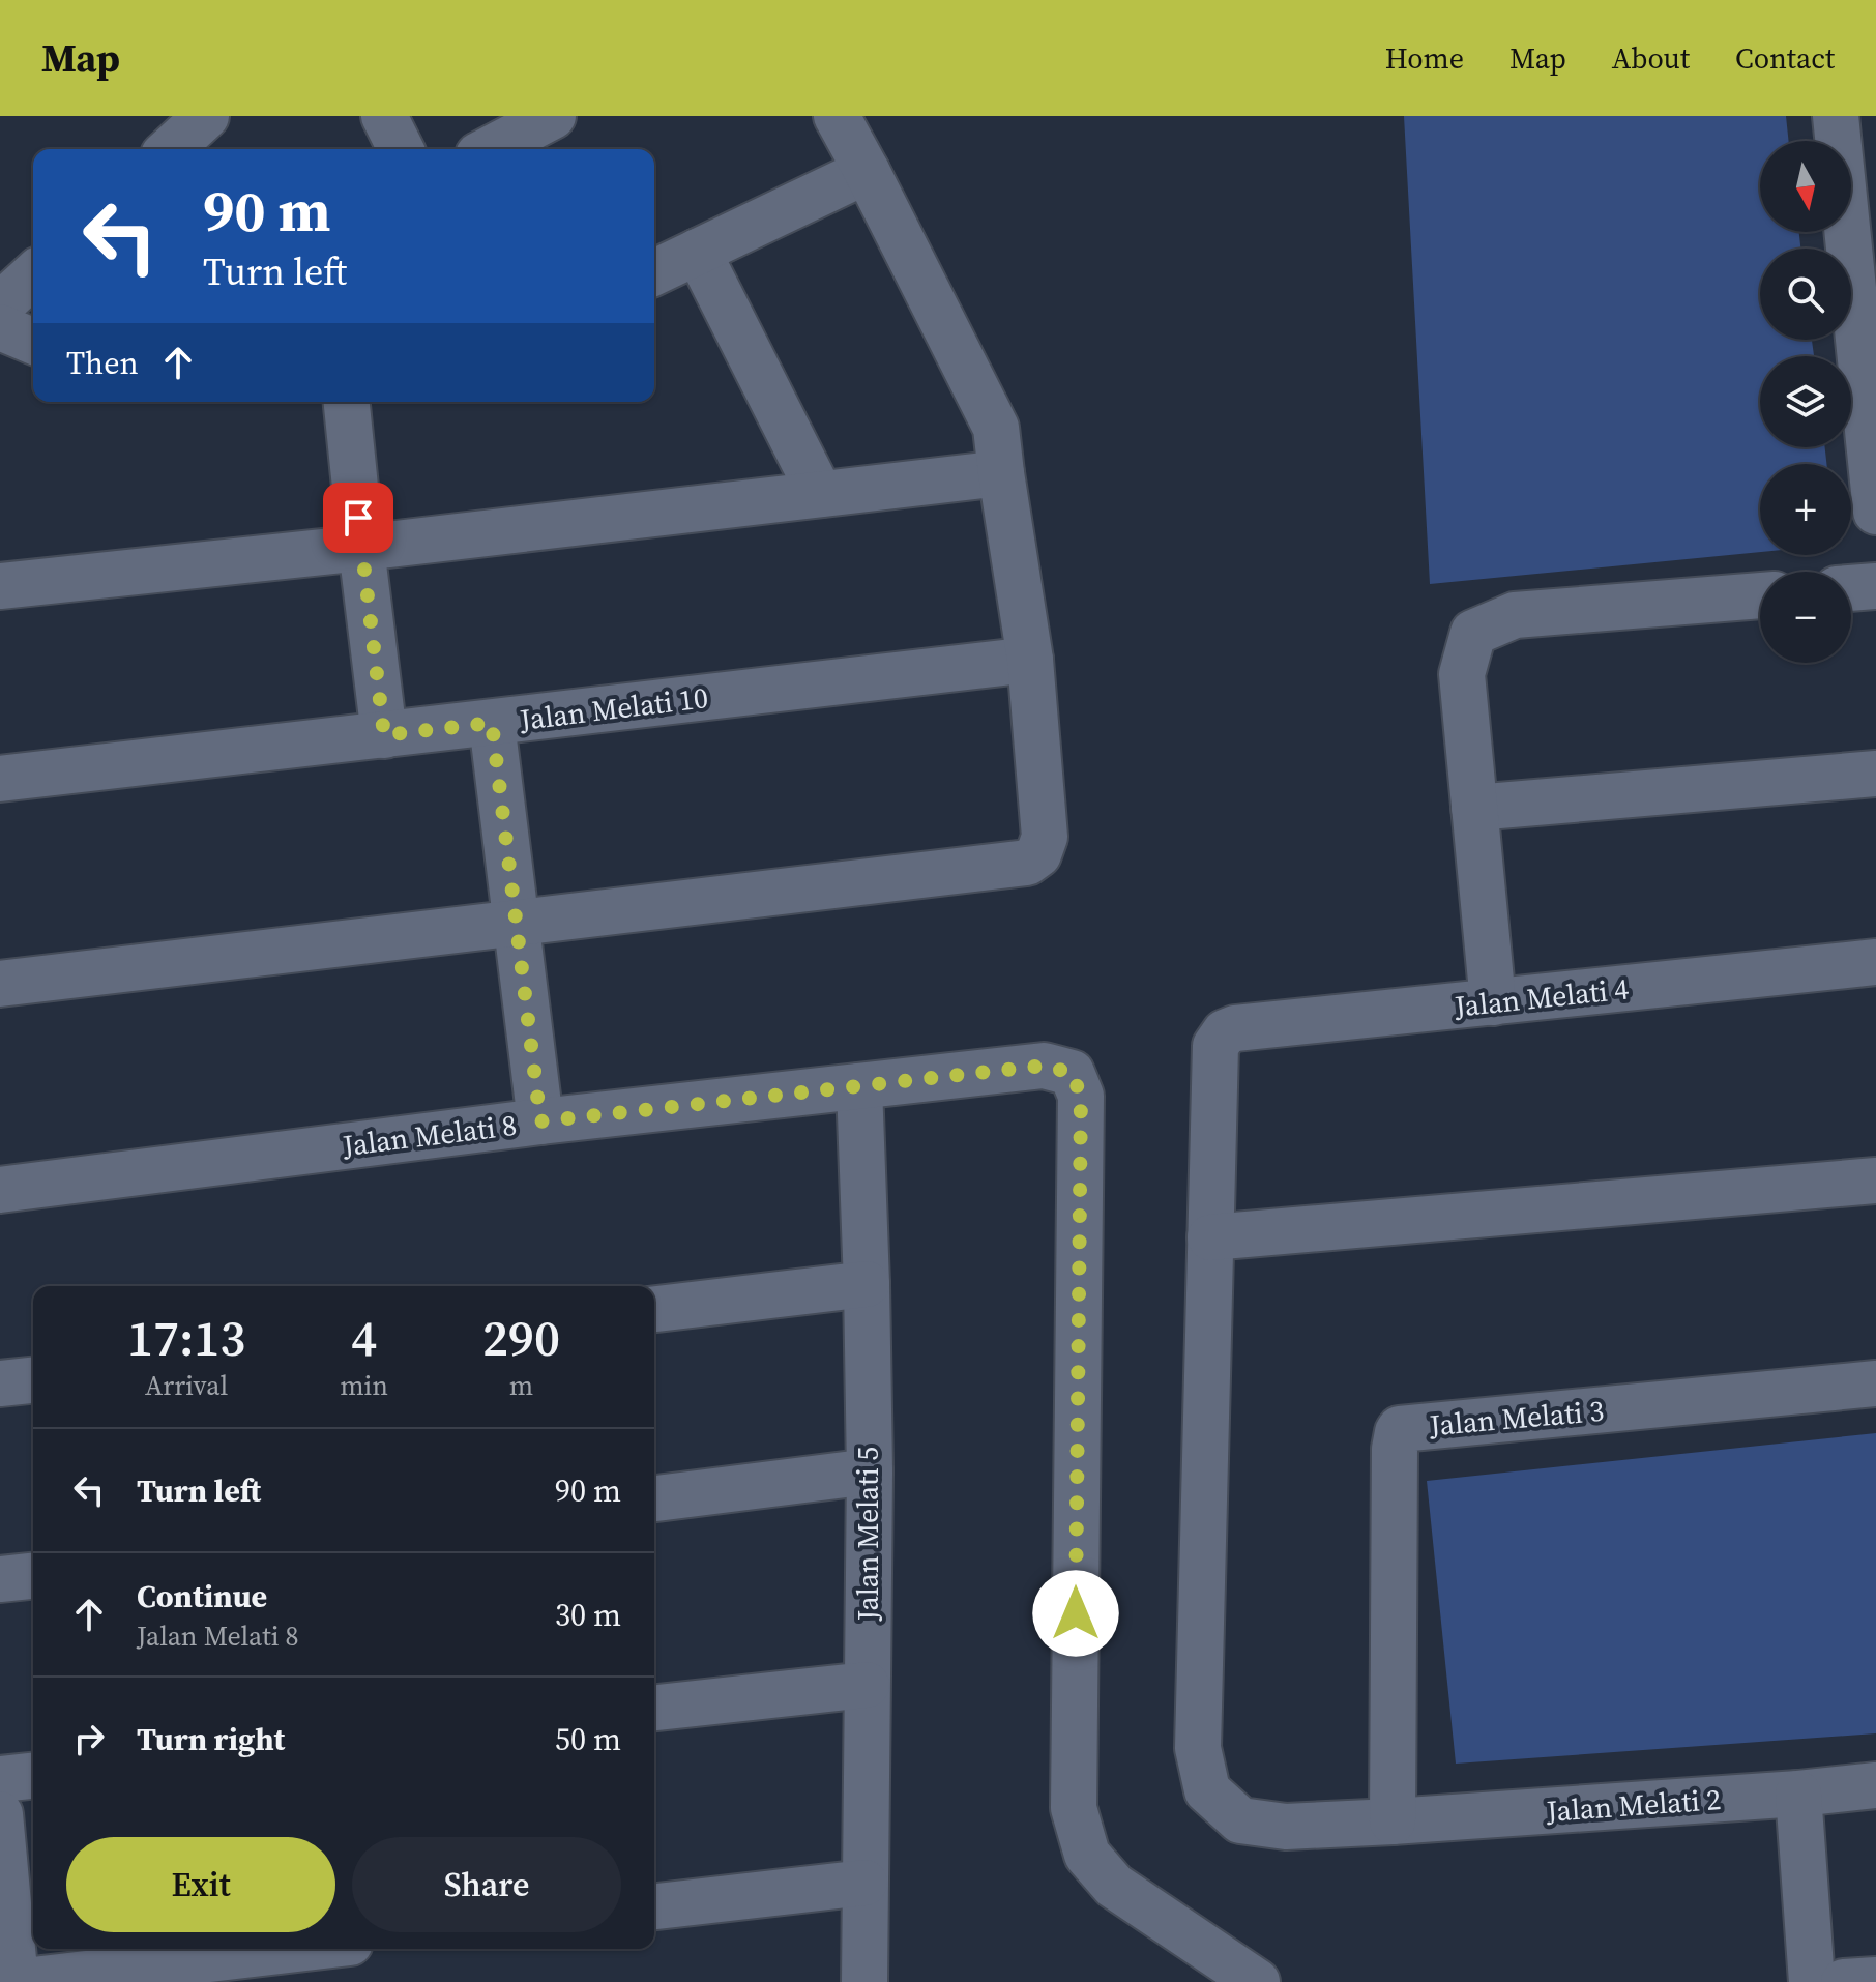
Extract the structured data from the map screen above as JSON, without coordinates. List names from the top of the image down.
{
  "streets": {
    "street": [
      "Jalan Melati 10",
      "Jalan Melati 4",
      "Jalan Melati 8",
      "Jalan Melati 3",
      "Jalan Melati 5",
      "Jalan Melati 2"
    ]
  },
  "crossings": [
    ["Jalan Melati 4", "Jalan Melati 2"],
    ["Jalan Melati 8", "Jalan Melati 5"],
    ["Jalan Melati 3", "Jalan Melati 2"]
  ],
  "north": "bottom",
  "page": {
    "header": "Map",
    "nav": [
      "Home",
      "Map",
      "About",
      "Contact"
    ],
    "map_buttons": ["+", "−"],
    "turn": ["90 m", "Turn left"],
    "then": "Then",
    "eta": [
      "17:13",
      "Arrival",
      "4",
      "min",
      "290",
      "m"
    ],
    "list": [
      {
        "name": "Turn left",
        "value": "90 m"
      },
      {
        "name": "Continue",
        "note": "Jalan Melati 8",
        "value": "30 m"
      },
      {
        "name": "Turn right",
        "value": "50 m"
      }
    ],
    "buttons": ["Exit", "Share"]
  }
}
